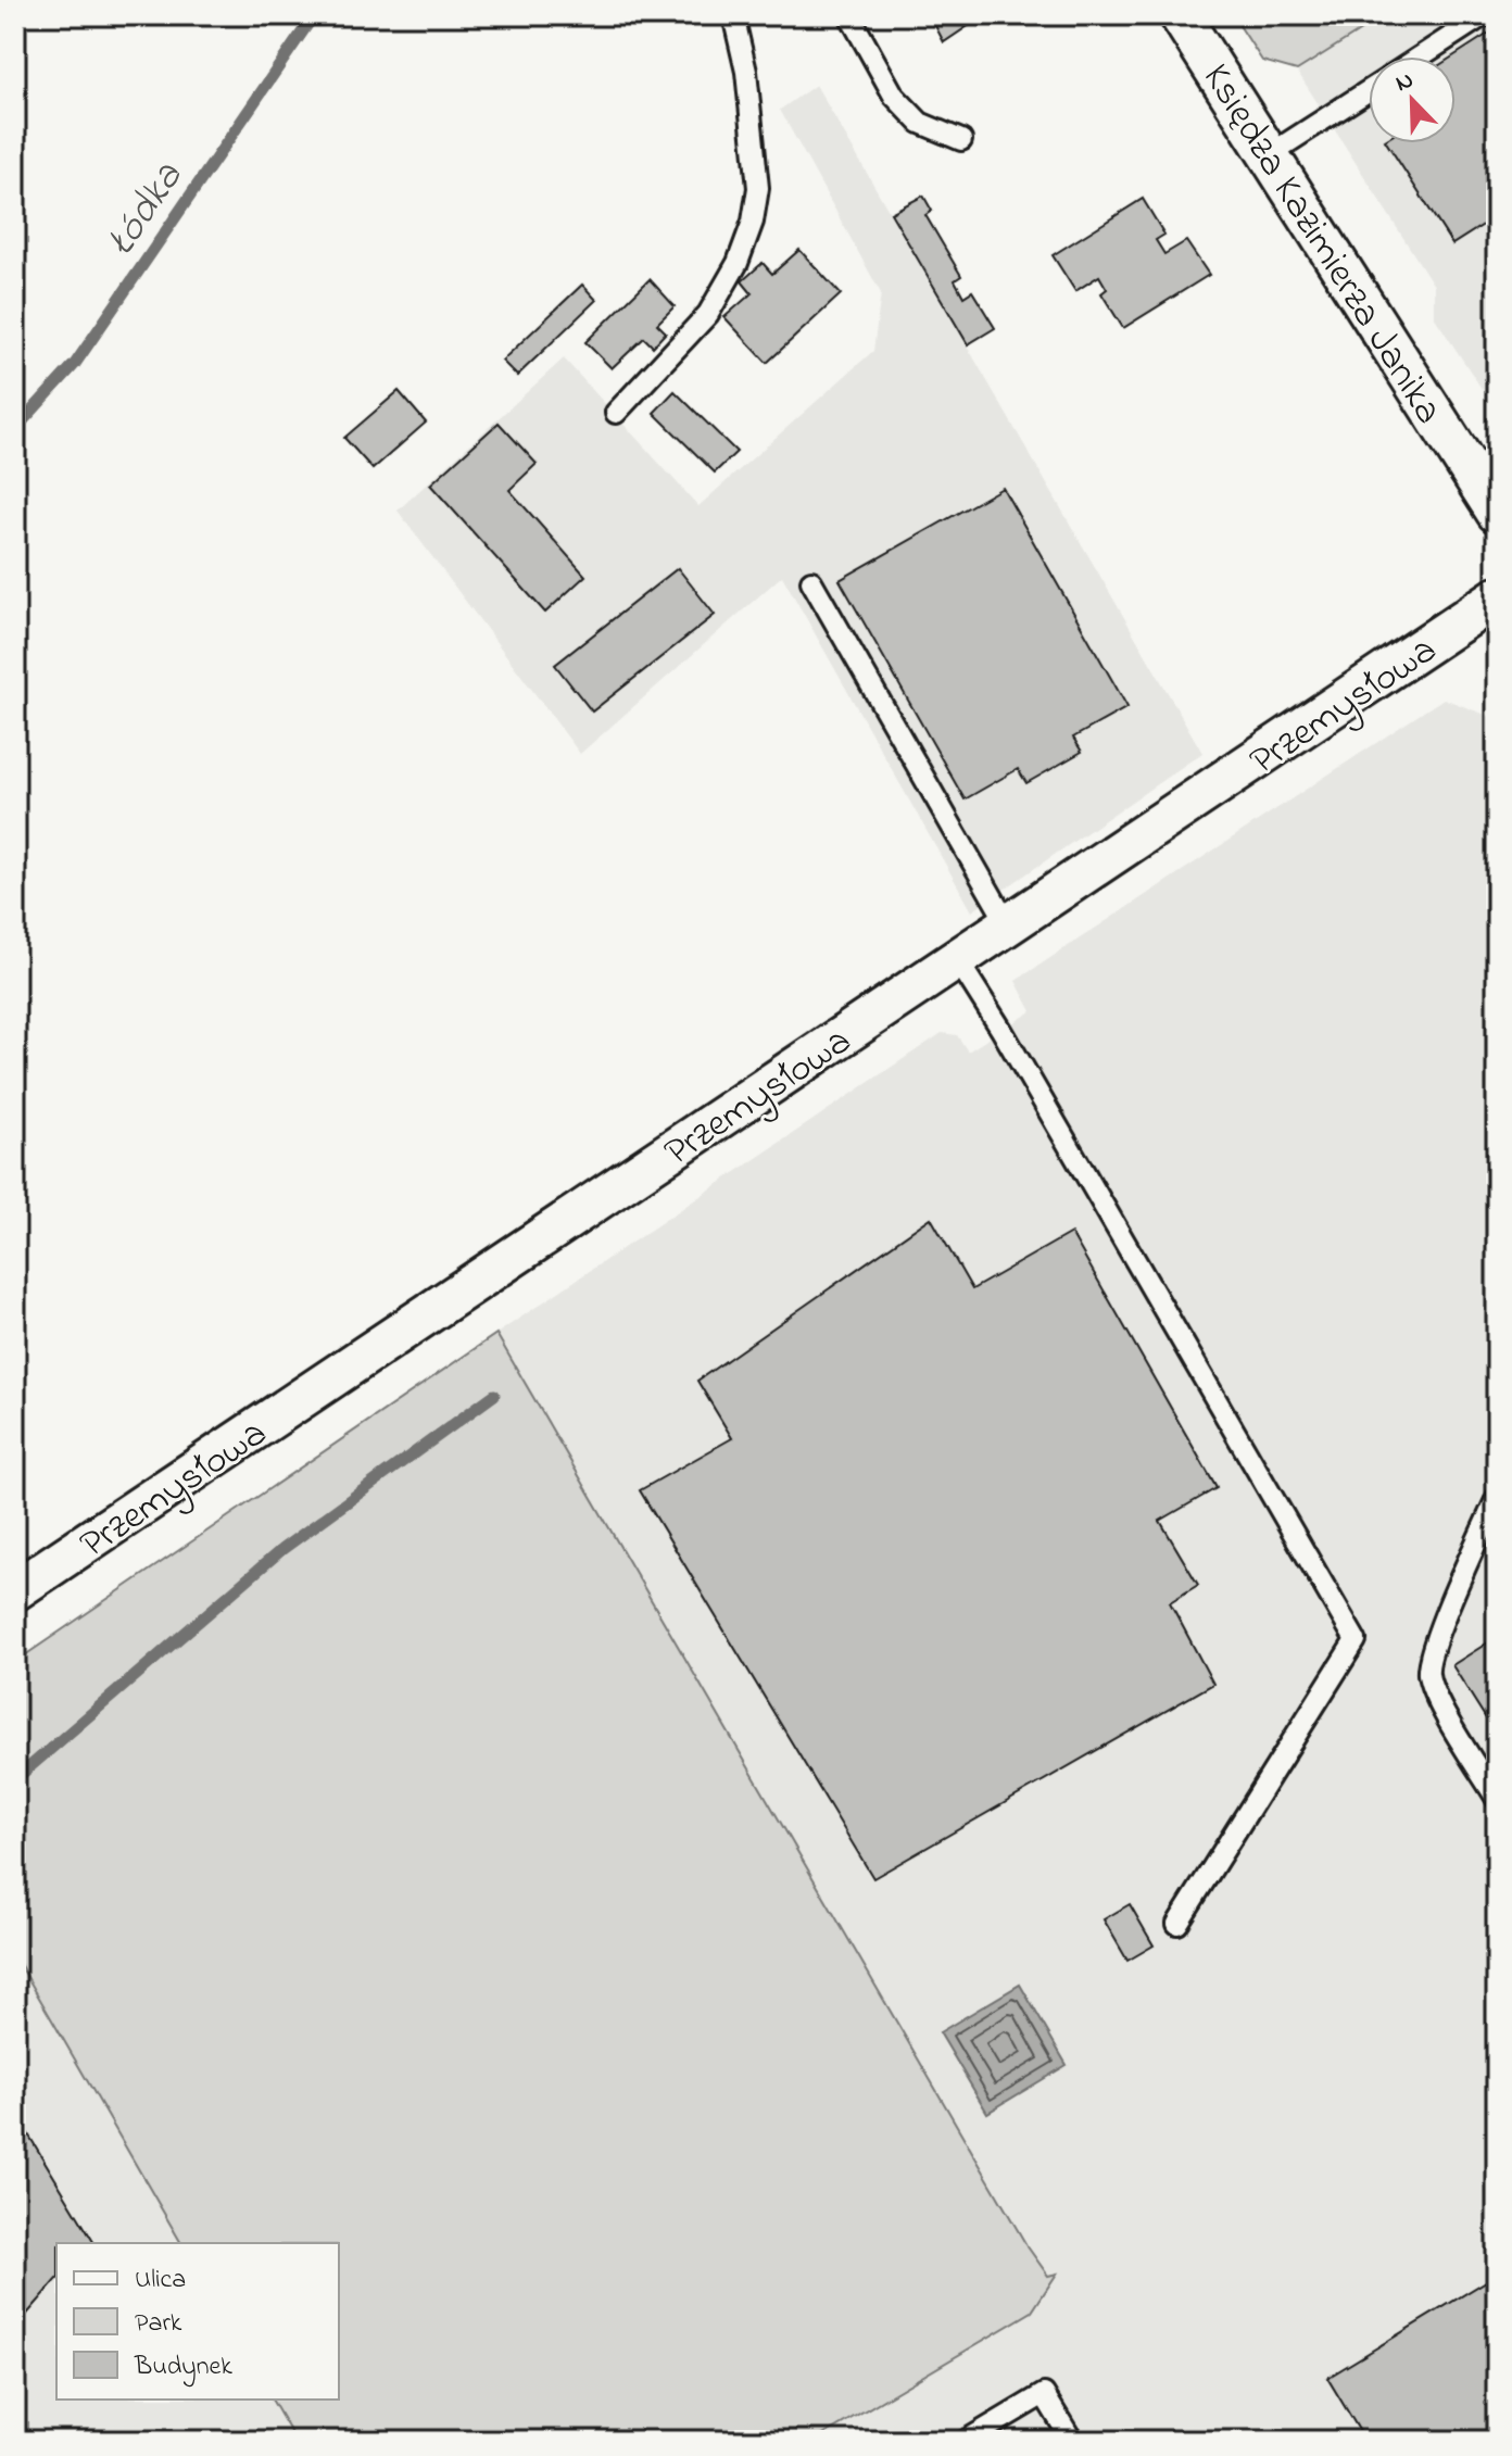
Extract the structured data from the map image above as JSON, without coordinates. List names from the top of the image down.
{
  "streets": {
    "street": ["Księdza Kazimierza Janika", "Przemysłowa"]
  },
  "water": ["Łódka"],
  "legend": ["Ulica", "Park", "Budynek"],
  "north": "top left"
}
